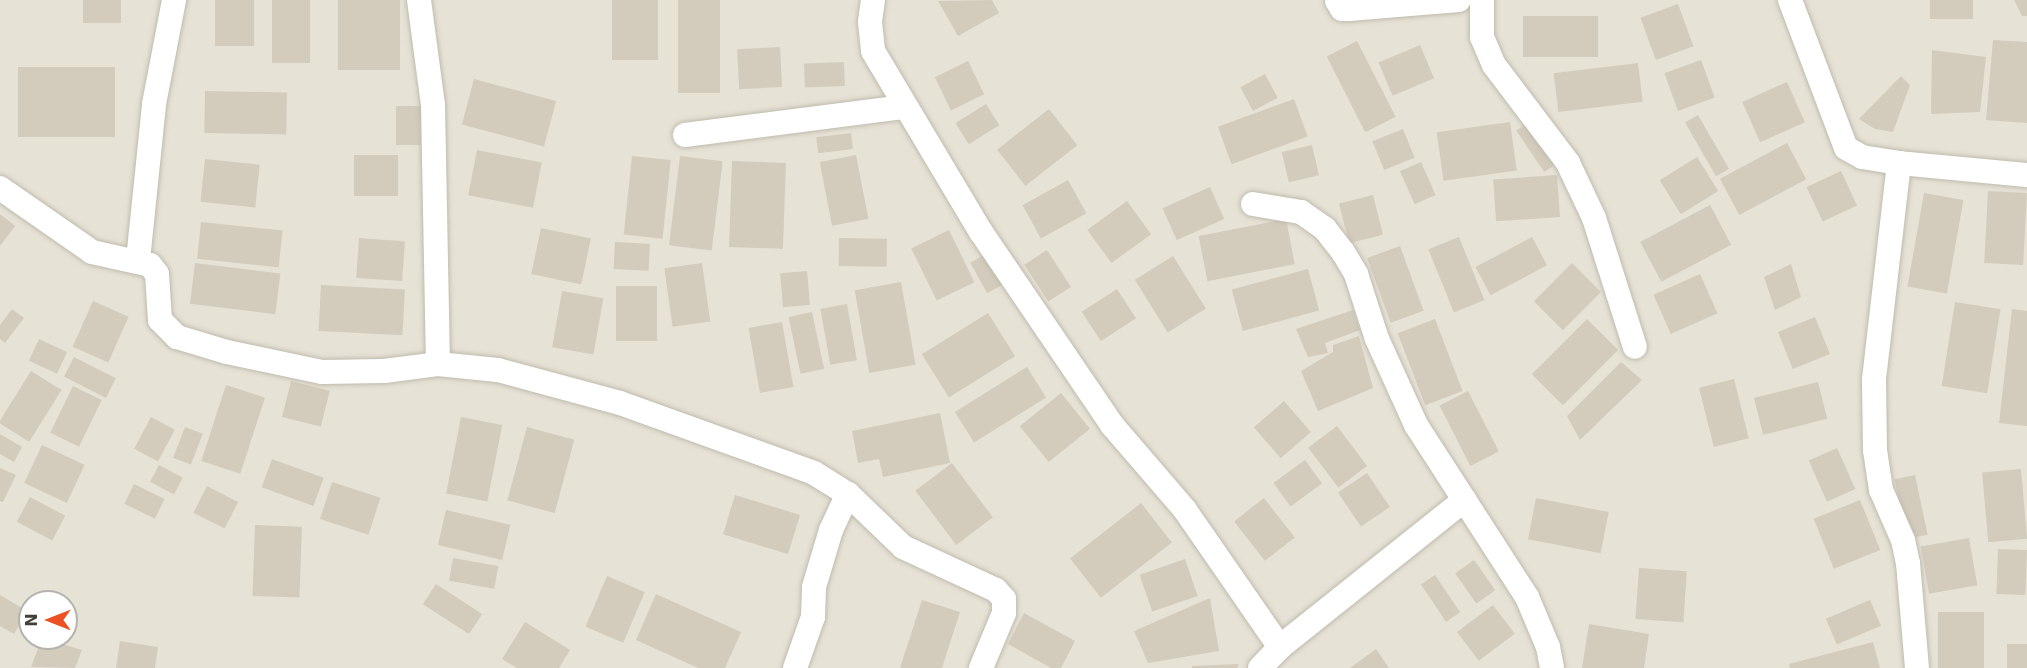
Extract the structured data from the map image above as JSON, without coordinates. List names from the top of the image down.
{
  "north": "left"
}
